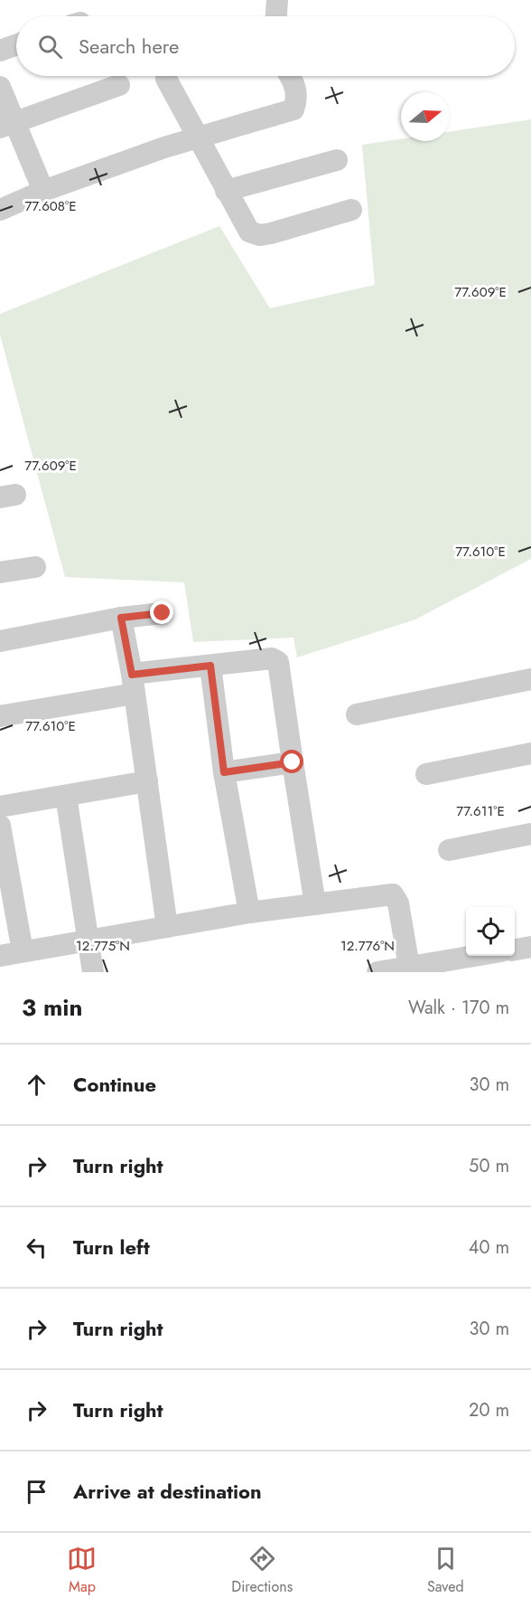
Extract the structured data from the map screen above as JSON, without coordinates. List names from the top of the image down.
{
  "north": "right",
  "page": {
    "search": "Search here",
    "heading": ["3 min", "Walk · 170 m"],
    "list": [
      ["Continue", "30 m"],
      ["Turn right", "50 m"],
      ["Turn left", "40 m"],
      ["Turn right", "30 m"],
      ["Turn right", "20 m"],
      "Arrive at destination"
    ],
    "nav": ["Map", "Directions", "Saved"]
  },
  "coordinates": [
    "77.608°E",
    "77.609°E",
    "77.610°E",
    "77.611°E",
    "12.775°N",
    "12.776°N"
  ]
}
